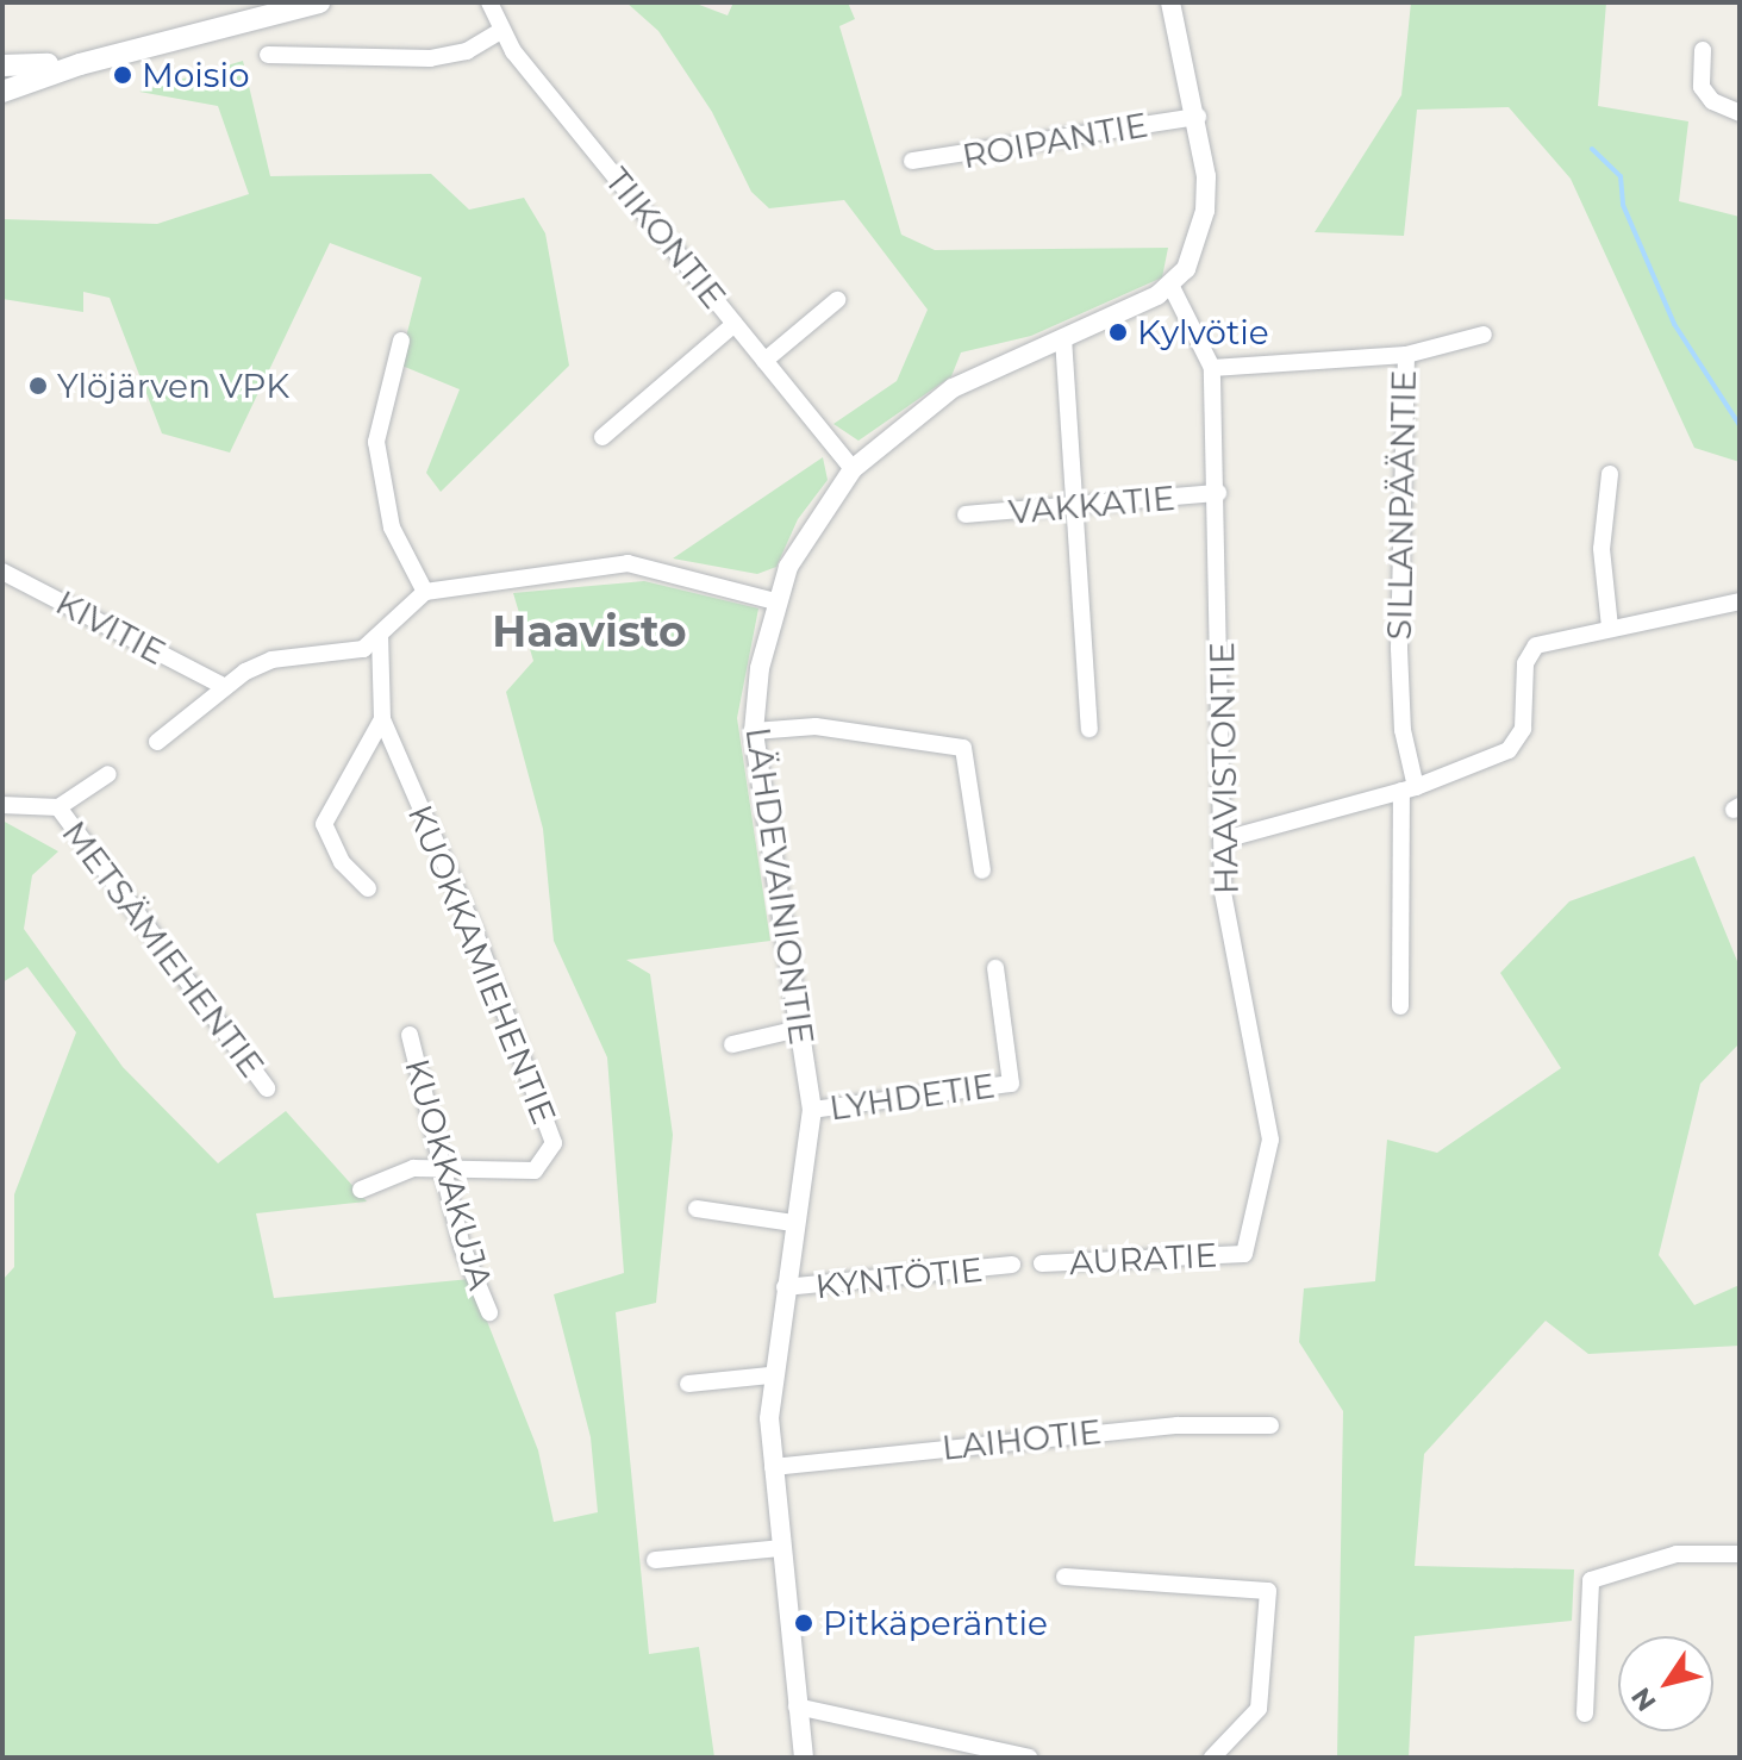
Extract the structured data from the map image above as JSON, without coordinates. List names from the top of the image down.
{
  "streets": {
    "street": [
      "ROIPANTIE",
      "TIIKONTIE",
      "VAKKATIE",
      "SILLANPÄÄNTIE",
      "KIVITIE",
      "HAAVISTONTIE",
      "LÄHDEVAINIONTIE",
      "METSÄMIEHENTIE",
      "KUOKKAMIEHENTIE",
      "LYHDETIE",
      "KUOKKAKUJA",
      "AURATIE",
      "KYNTÖTIE",
      "LAIHOTIE"
    ]
  },
  "crossings": [
    ["TIIKONTIE", "LÄHDEVAINIONTIE"],
    ["VAKKATIE", "HAAVISTONTIE"],
    ["SILLANPÄÄNTIE", "HAAVISTONTIE"],
    ["HAAVISTONTIE", "LÄHDEVAINIONTIE"],
    ["HAAVISTONTIE", "AURATIE"],
    ["LÄHDEVAINIONTIE", "LYHDETIE"],
    ["LÄHDEVAINIONTIE", "KYNTÖTIE"],
    ["LÄHDEVAINIONTIE", "LAIHOTIE"],
    ["KUOKKAMIEHENTIE", "KUOKKAKUJA"]
  ],
  "districts": ["Haavisto"],
  "places": [
    "Moisio",
    "Kylvötie",
    "Ylöjärven VPK",
    "Pitkäperäntie"
  ],
  "north": "bottom left"
}
